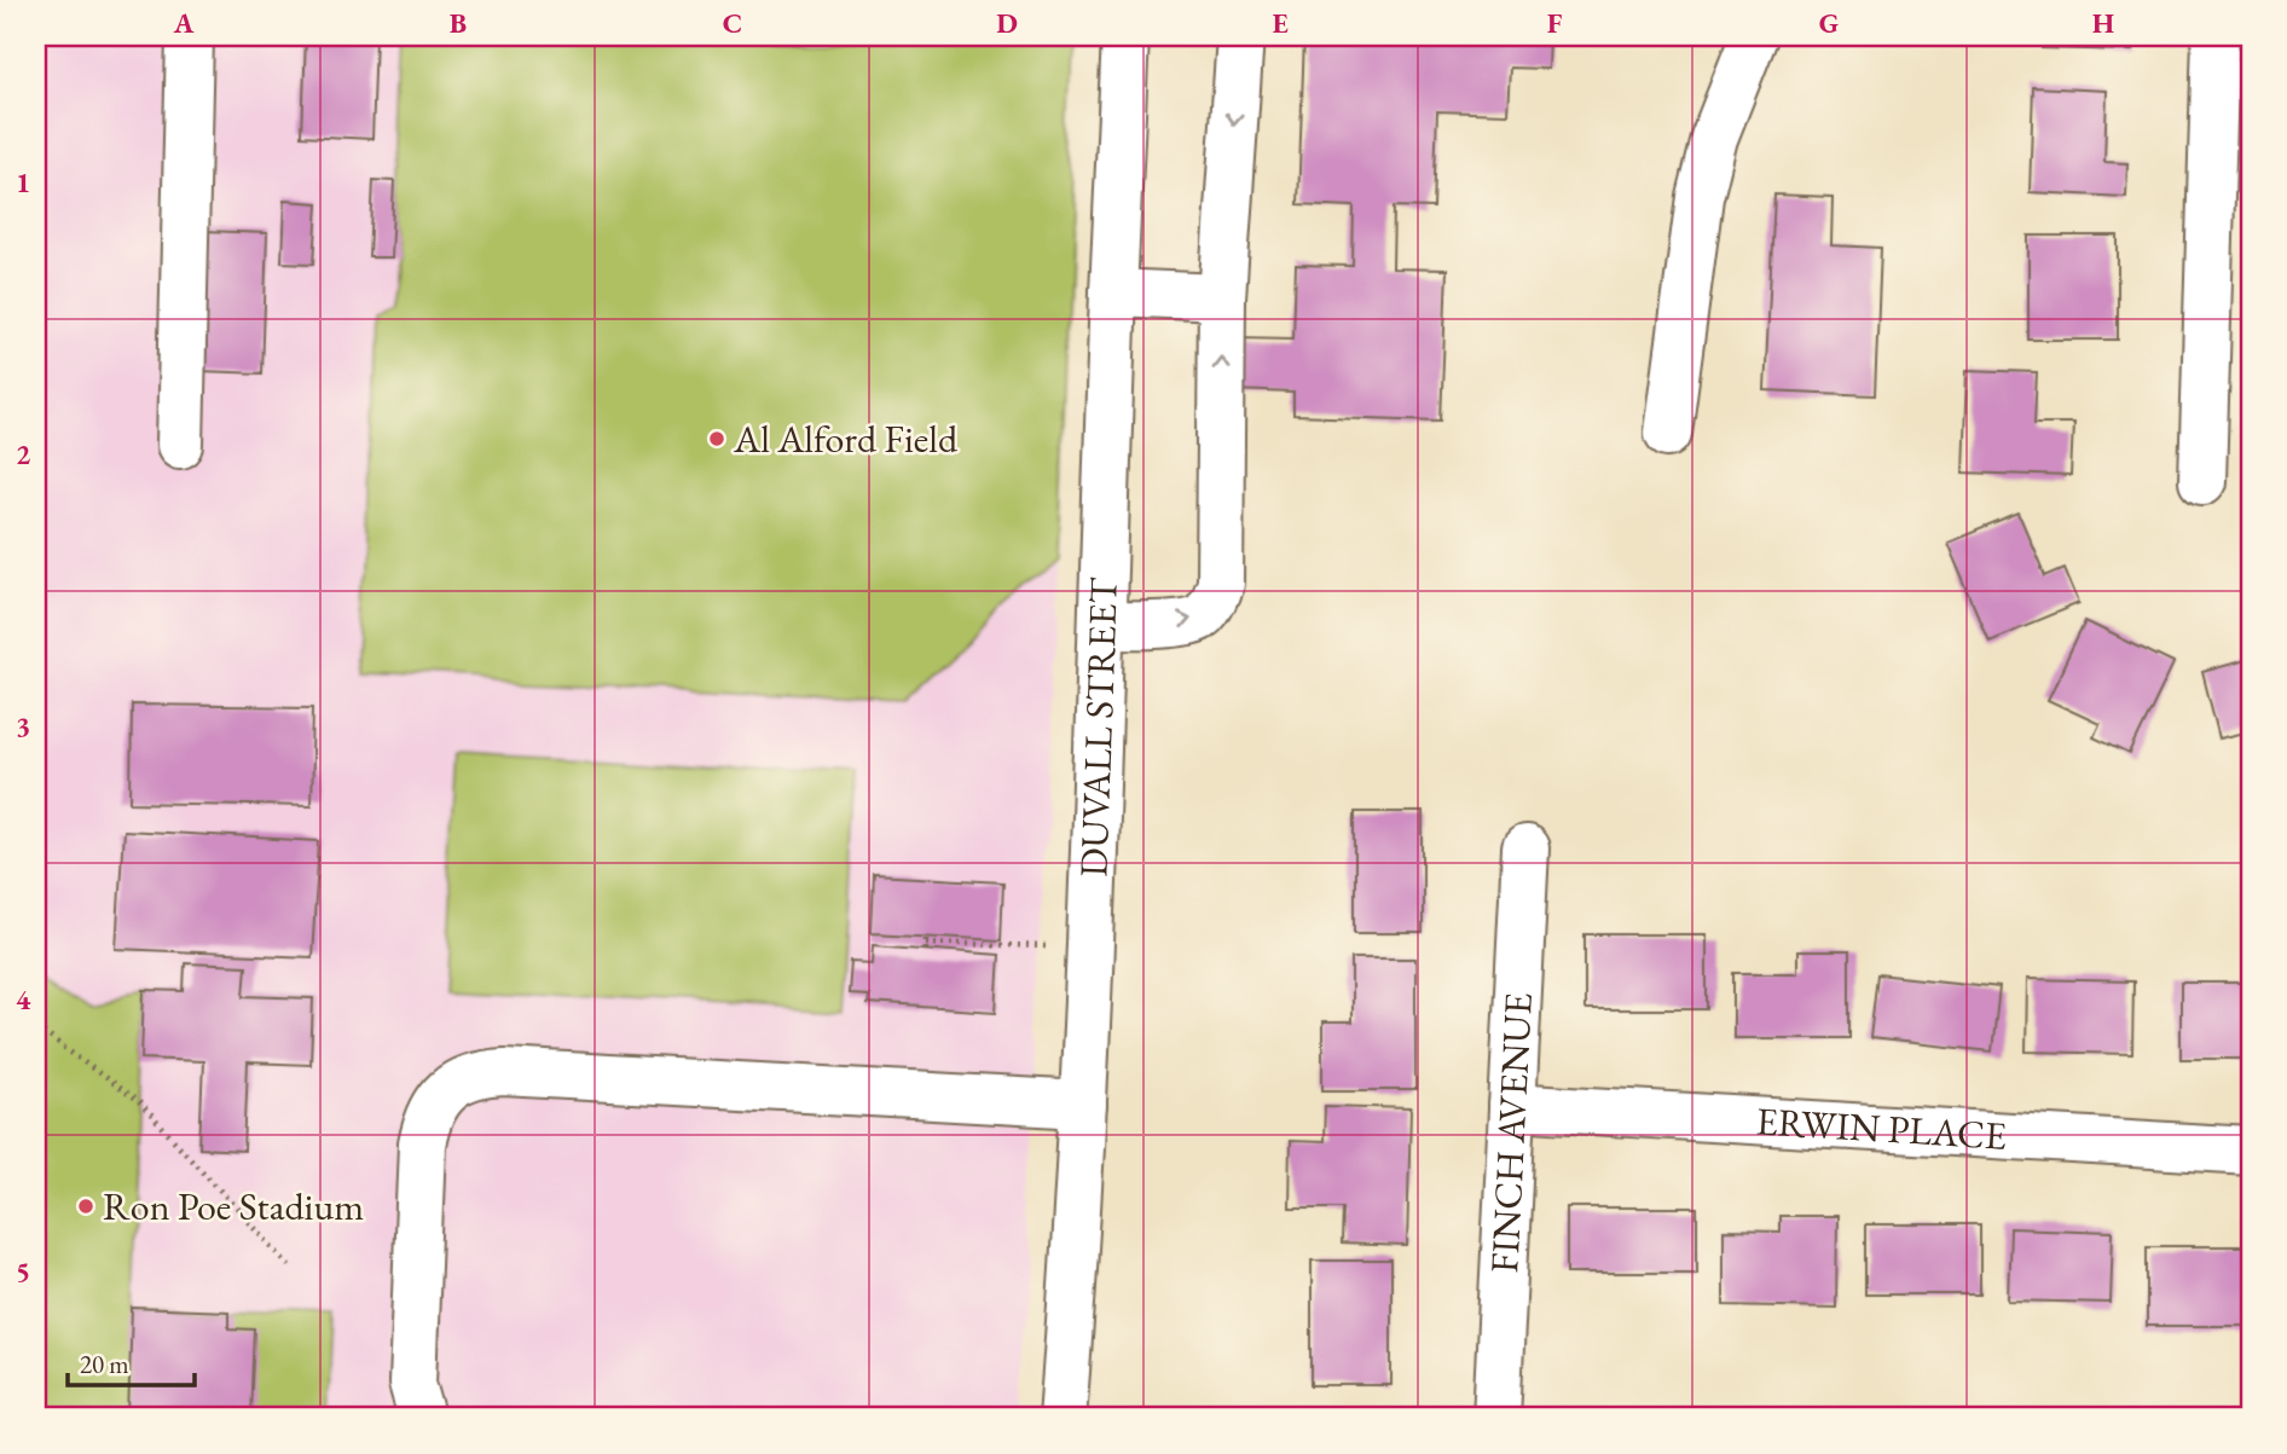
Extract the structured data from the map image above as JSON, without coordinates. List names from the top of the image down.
{
  "streets": {
    "street": ["DUVALL STREET", "ERWIN PLACE", "FINCH AVENUE"]
  },
  "crossings": [
    ["ERWIN PLACE", "FINCH AVENUE"]
  ],
  "places": ["Al Alford Field", "Ron Poe Stadium"],
  "scale_bar": "20 m",
  "grid": {
    "columns": [
      "A",
      "B",
      "C",
      "D",
      "E",
      "F",
      "G",
      "H"
    ],
    "rows": [
      "1",
      "2",
      "3",
      "4",
      "5"
    ]
  }
}
